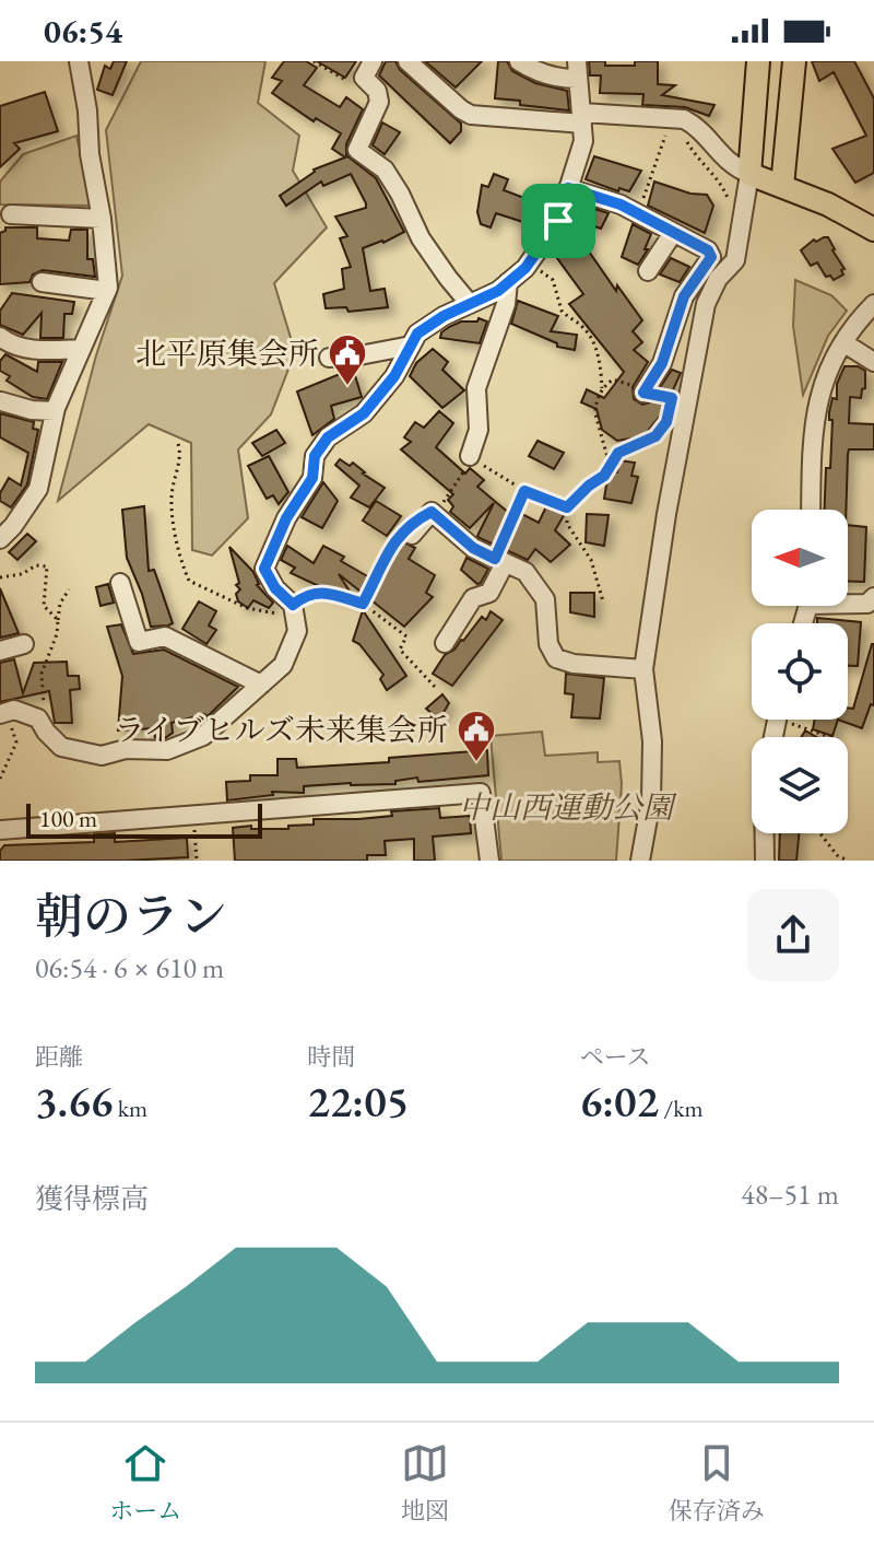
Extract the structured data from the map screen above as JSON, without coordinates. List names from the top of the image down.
{
  "parks": ["中山西運動公園"],
  "places": {
    "public building": ["北平原集会所", "ライブヒルズ未来集会所"]
  },
  "scale_bar": "100 m",
  "north": "left",
  "page": {
    "status": "06:54",
    "scale": "100 m",
    "heading": ["朝のラン", "06:54 · 6 × 610 m"],
    "stats": [
      ["距離", "3.66 km"],
      ["時間", "22:05"],
      ["ペース", "6:02 /km"]
    ],
    "chart": ["獲得標高", "48–51 m"],
    "tabs": ["ホーム", "地図", "保存済み"]
  }
}
